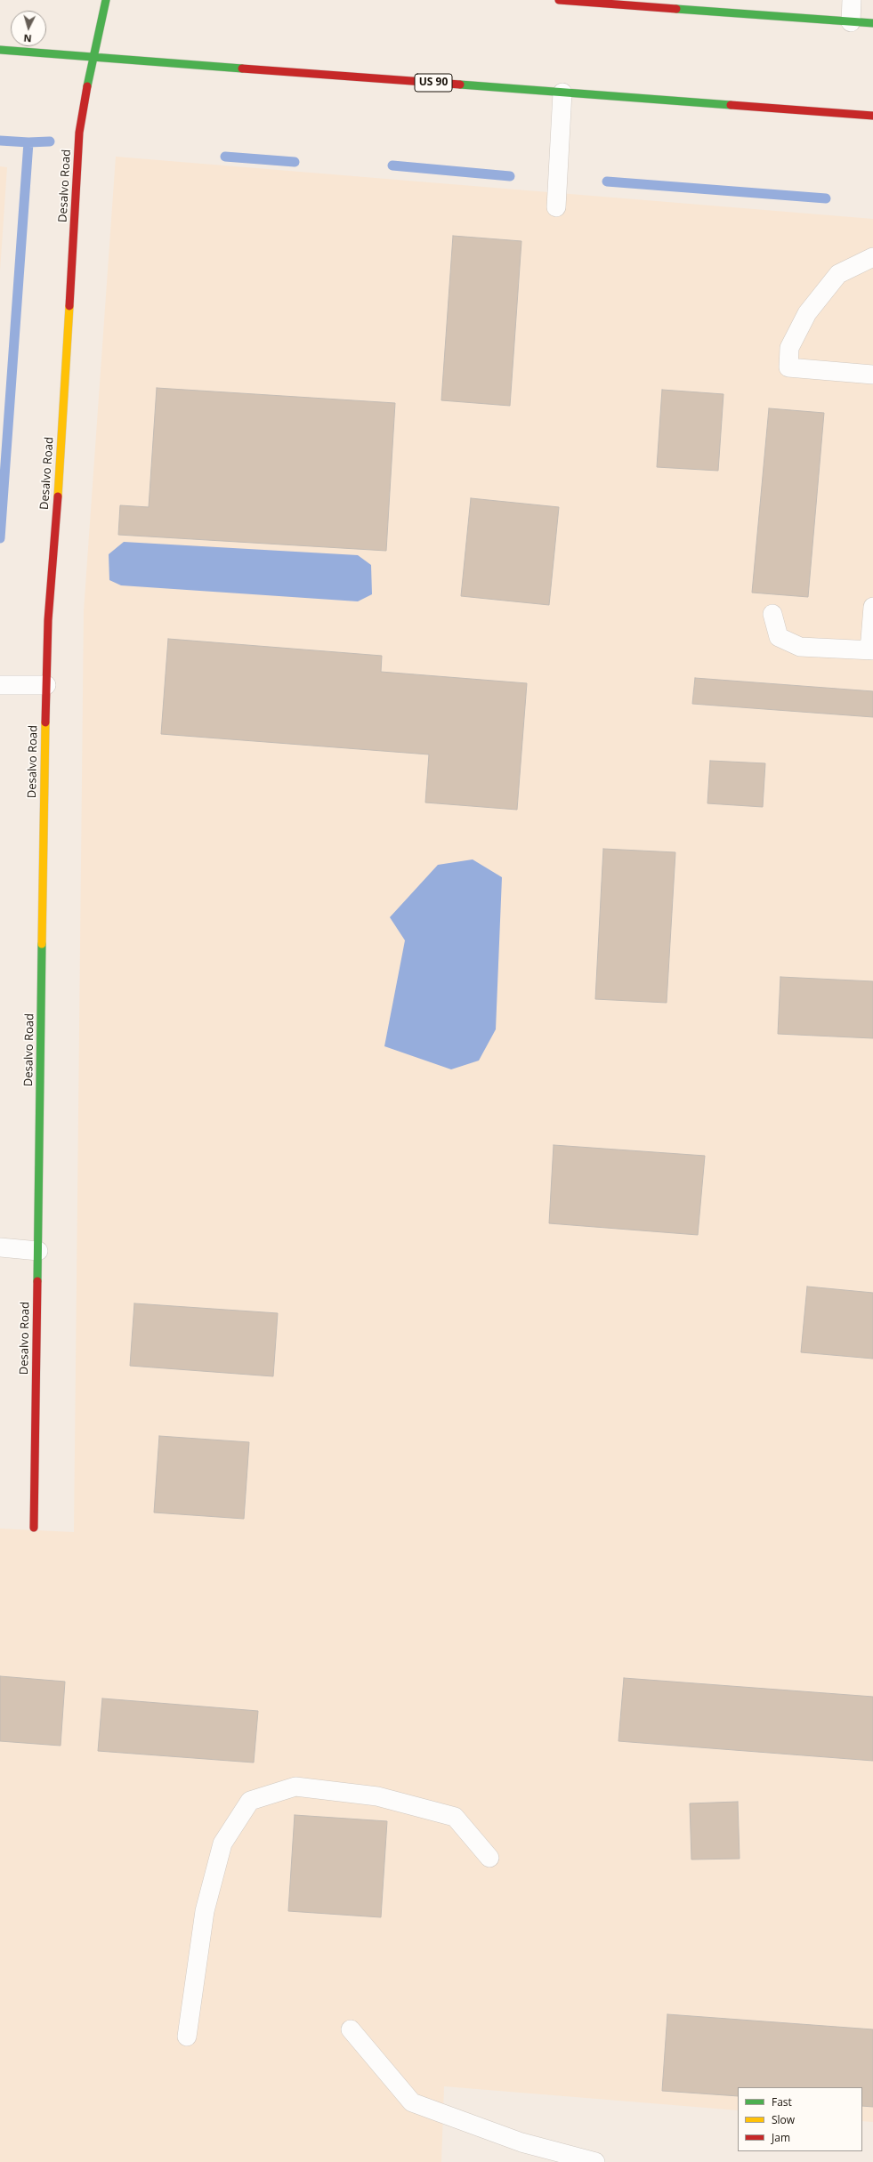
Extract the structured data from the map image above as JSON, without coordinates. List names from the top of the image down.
{
  "streets": {
    "main road": ["US 90", "Desalvo Road"]
  },
  "crossings": [
    ["US 90", "Desalvo Road"]
  ],
  "legend": ["Fast", "Slow", "Jam"],
  "north": "bottom"
}
